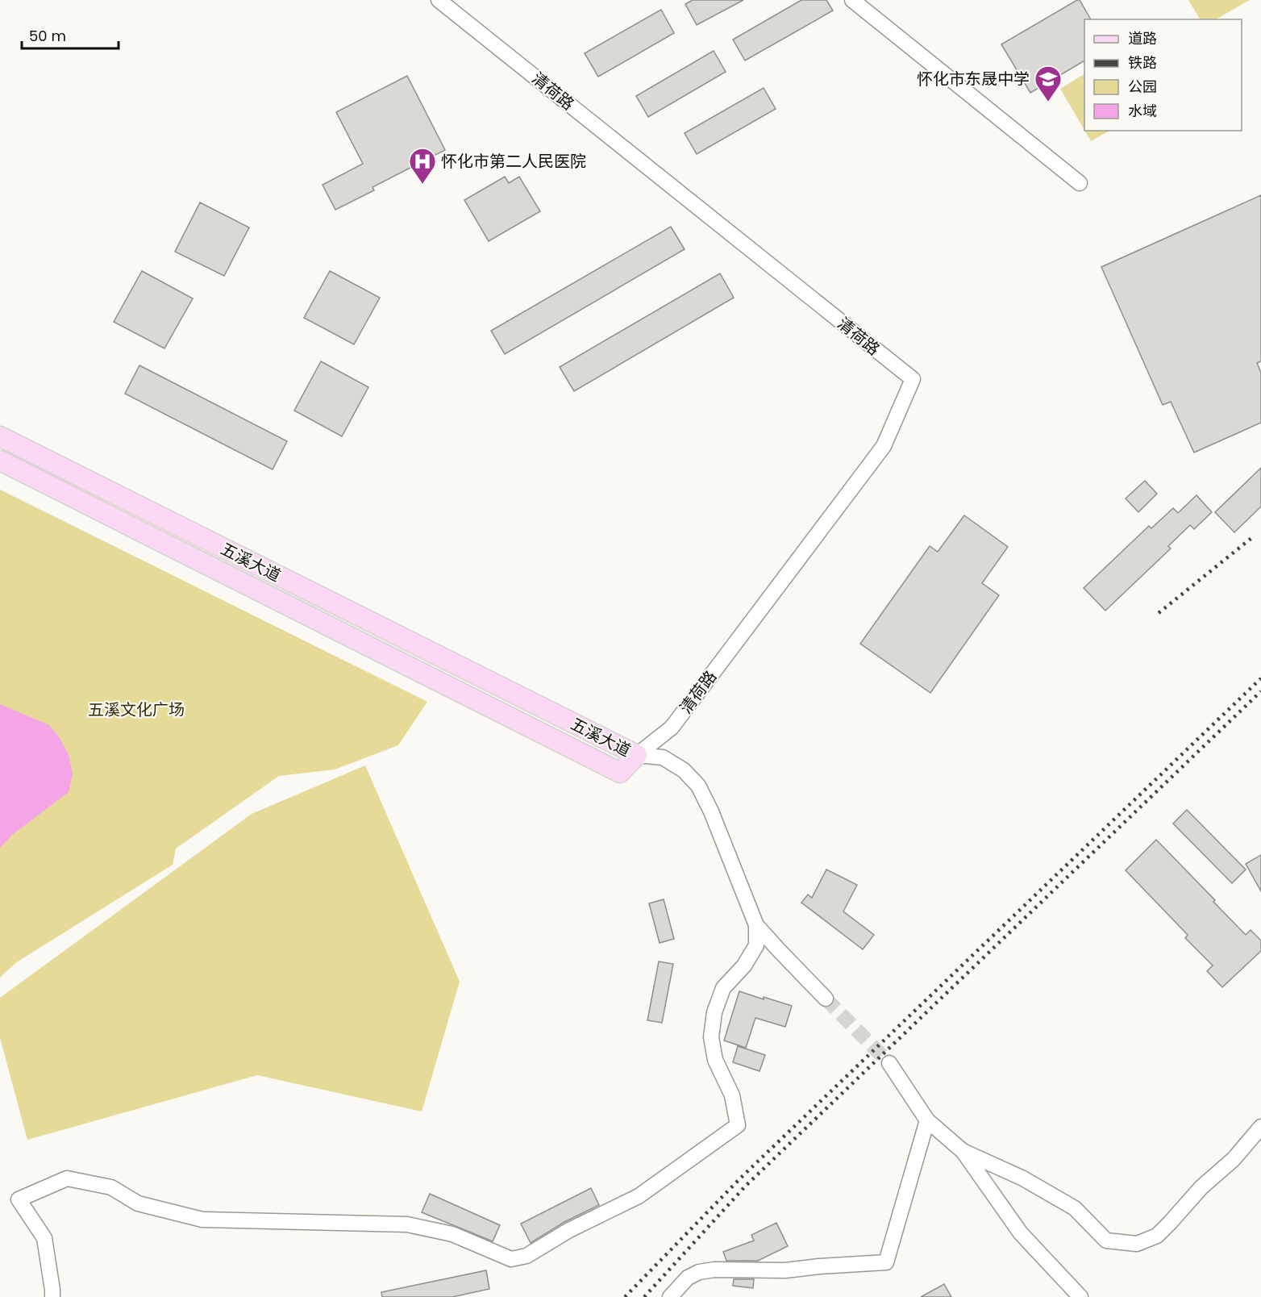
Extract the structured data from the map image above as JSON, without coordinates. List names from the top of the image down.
{
  "streets": {
    "main road": ["五溪大道"],
    "street": ["清荷路"]
  },
  "crossings": [
    ["清荷路", "五溪大道"]
  ],
  "parks": ["五溪文化广场"],
  "places": {
    "school or university": ["怀化市东晟中学"],
    "hospital": ["怀化市第二人民医院"]
  },
  "legend": [
    "道路",
    "铁路",
    "公园",
    "水域"
  ],
  "scale_bar": "50 m"
}
